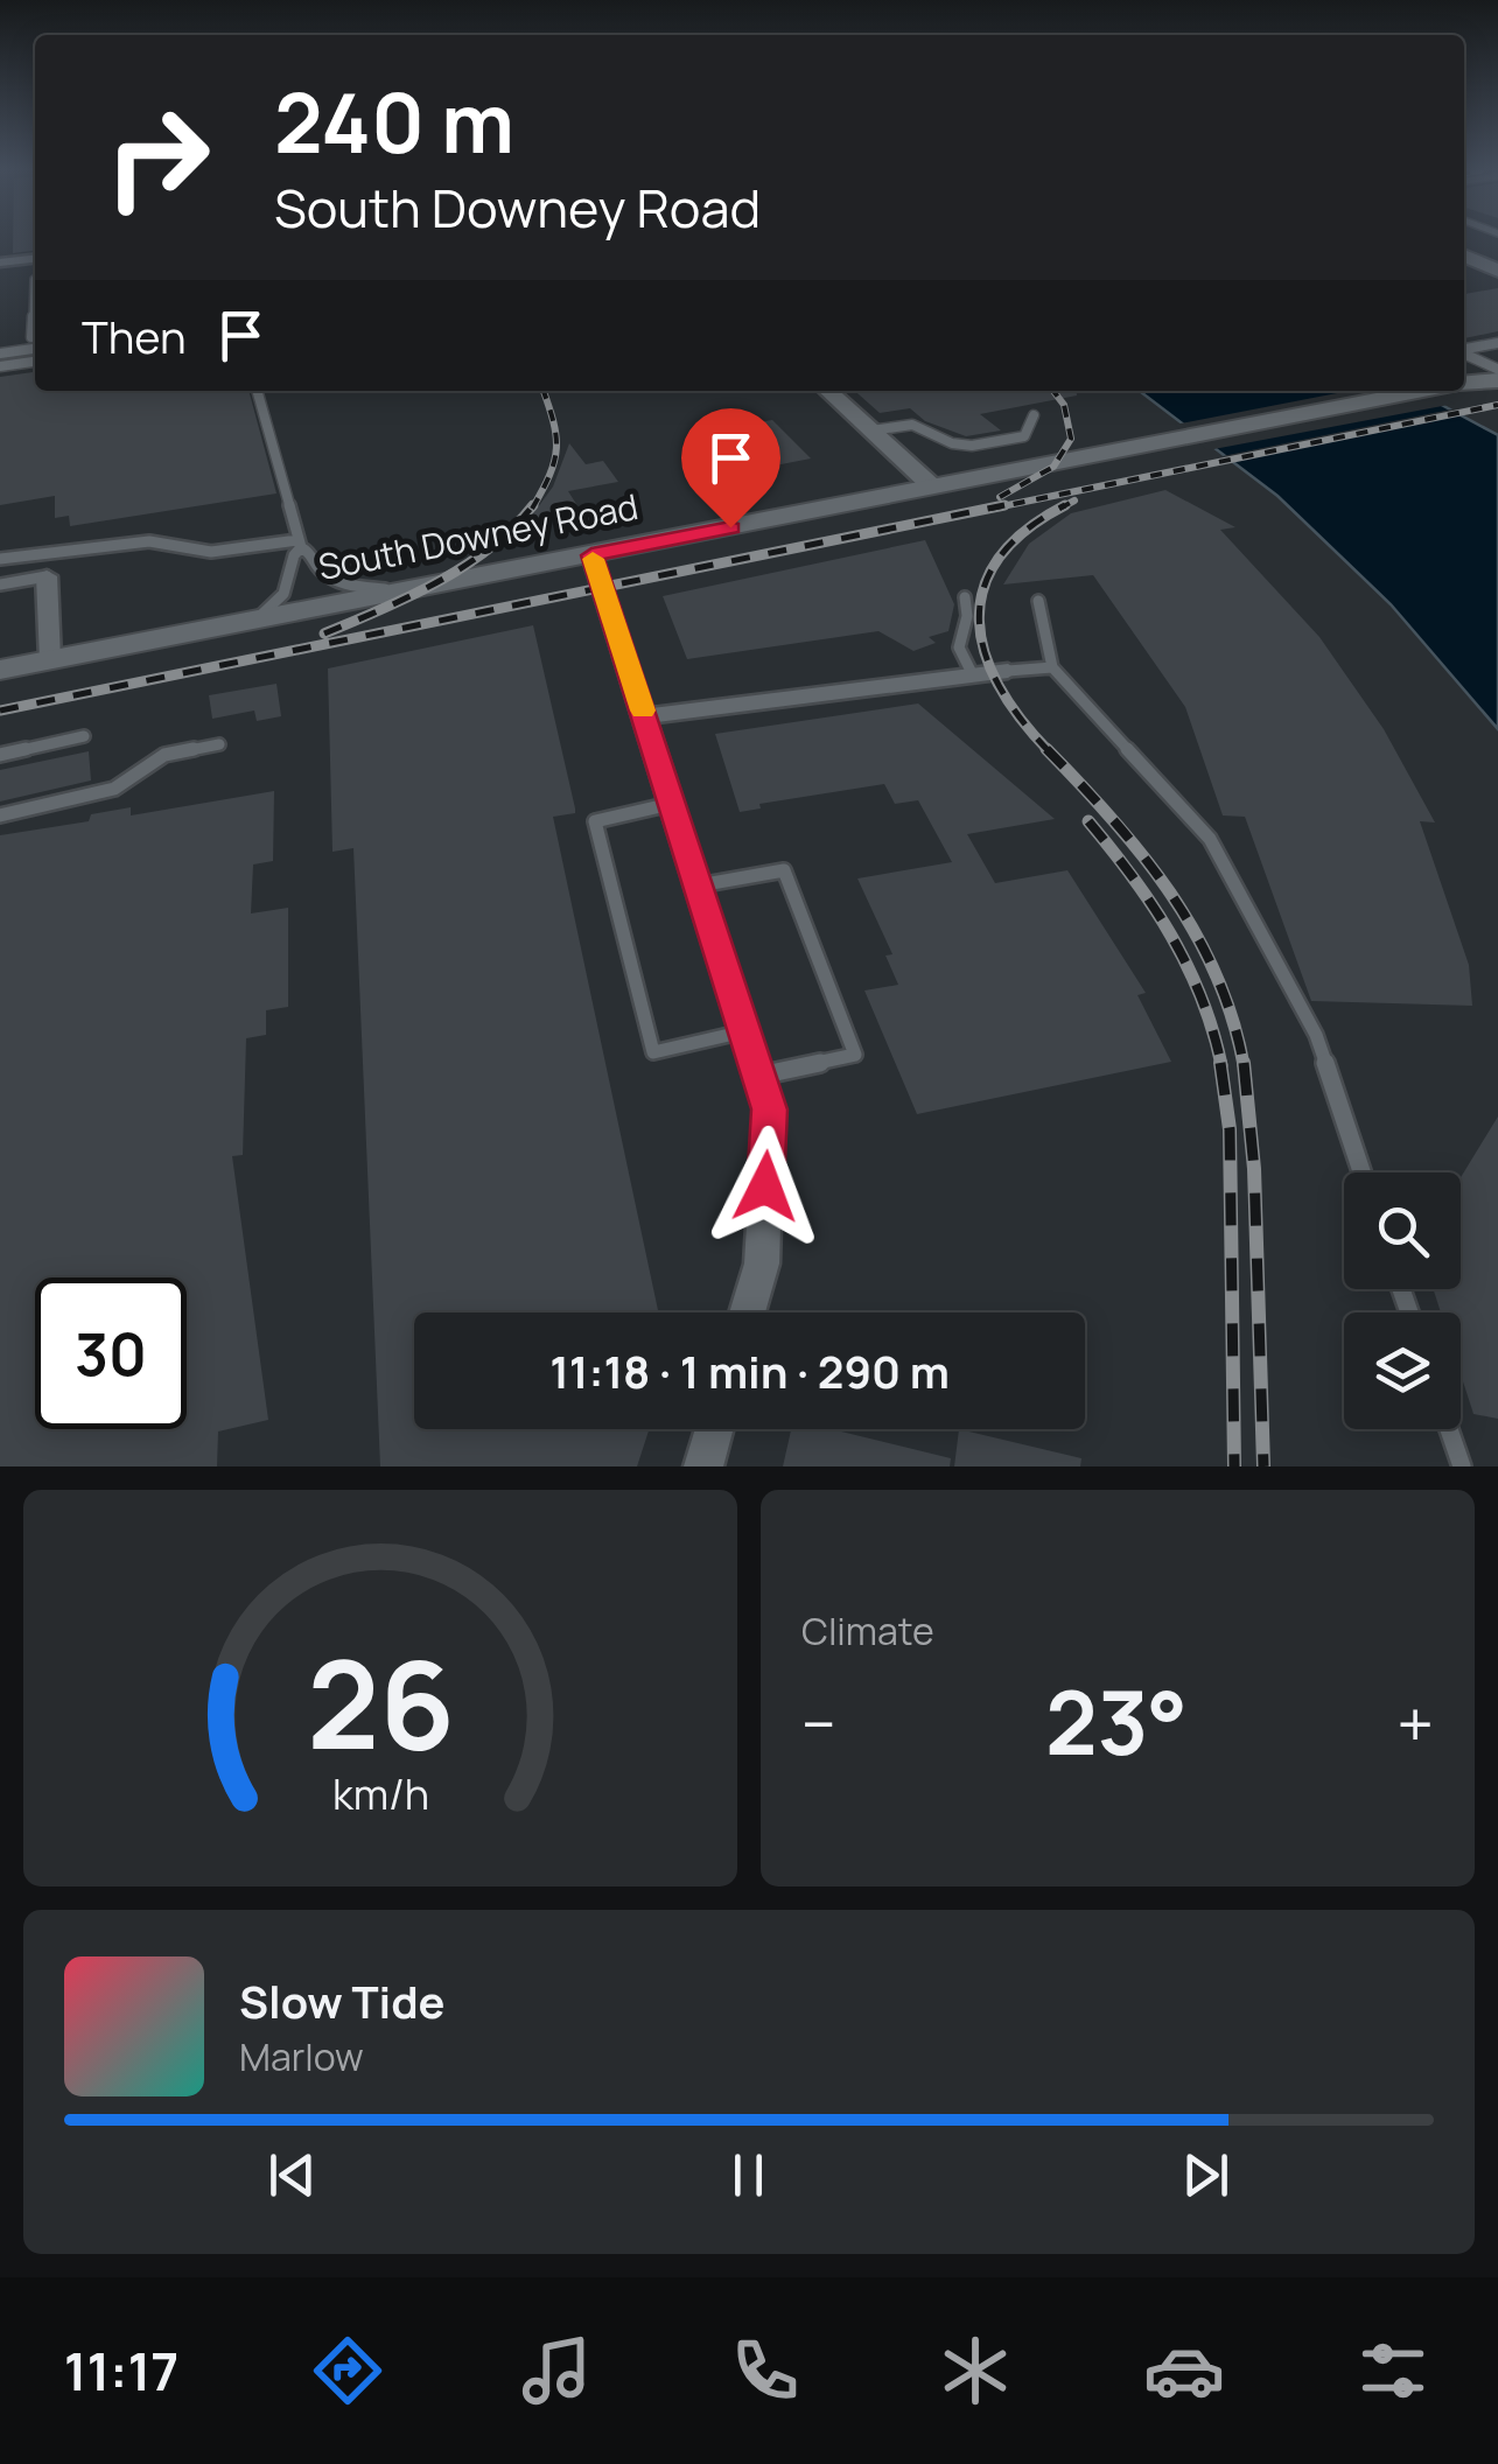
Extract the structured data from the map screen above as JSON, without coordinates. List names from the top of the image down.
{
  "streets": {
    "main road": ["South Downey Road"]
  },
  "page": {
    "turn": ["240 m", "South Downey Road"],
    "then": "Then",
    "limit": "30",
    "trip": "11:18 · 1 min · 290 m",
    "tile": "Climate",
    "heat": ["−", "23°", "+"],
    "song": ["Slow Tide", "Marlow"],
    "tabs": "11:17",
    "gauge": ["26", "km/h"]
  }
}
